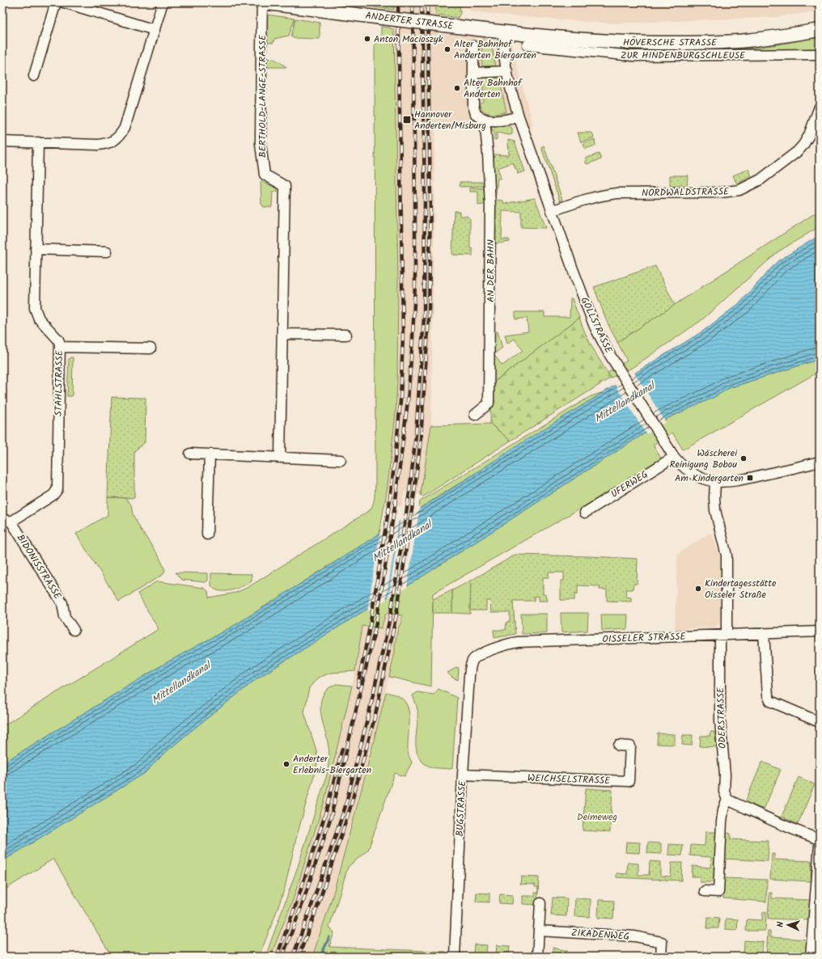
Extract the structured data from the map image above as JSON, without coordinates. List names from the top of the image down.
{
  "streets": {
    "main road": ["ANDERTER STRASSE", "HÖVERSCHE STRASSE"],
    "street": [
      "ZUR HINDENBURGSCHLEUSE",
      "BERTHOLD-LANGE-STRASSE",
      "NORDWALDSTRASSE",
      "AN DER BAHN",
      "GOLLSTRASSE",
      "STAHLSTRASSE",
      "UFERWEG",
      "BIDONISSTRASSE",
      "OISSELER STRASSE",
      "ODERSTRASSE",
      "WEICHSELSTRASSE",
      "BUGSTRASSE",
      "ZIKADENWEG"
    ]
  },
  "crossings": [
    ["ANDERTER STRASSE", "HÖVERSCHE STRASSE"],
    ["ANDERTER STRASSE", "BERTHOLD-LANGE-STRASSE"],
    ["ANDERTER STRASSE", "GOLLSTRASSE"],
    ["NORDWALDSTRASSE", "GOLLSTRASSE"],
    ["GOLLSTRASSE", "UFERWEG"],
    ["STAHLSTRASSE", "BIDONISSTRASSE"],
    ["OISSELER STRASSE", "ODERSTRASSE"],
    ["OISSELER STRASSE", "BUGSTRASSE"],
    ["WEICHSELSTRASSE", "BUGSTRASSE"]
  ],
  "water": ["Mittellandkanal"],
  "parks": ["Deimeweg"],
  "places": {
    "other": [
      "Anton Macioszyk",
      "Alter Bahnhof Anderten Biergarten",
      "Alter Bahnhof Anderten",
      "Wäscherei Reinigung Bobou",
      "Kindertagesstätte Oisseler Straße",
      "Anderter Erlebnis-Biergarten"
    ],
    "transit": ["Hannover Anderten/Misburg", "Am Kindergarten"]
  },
  "north": "left"
}
